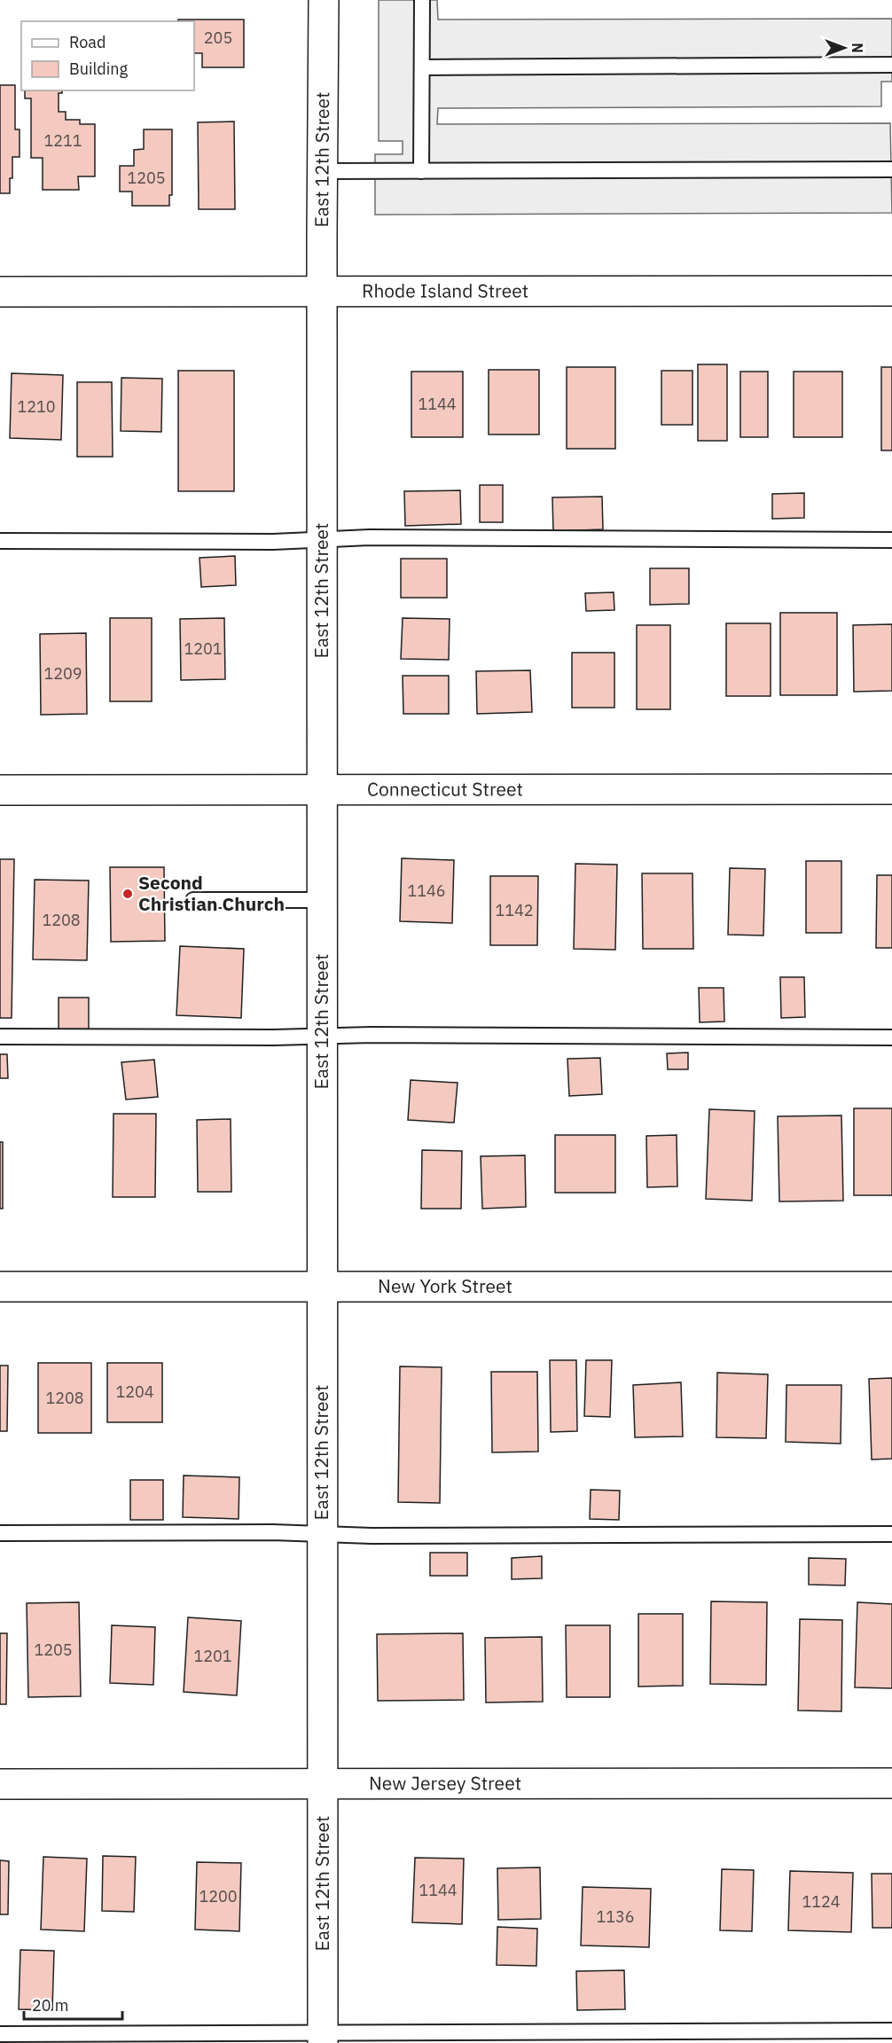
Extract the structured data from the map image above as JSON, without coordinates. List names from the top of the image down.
{
  "streets": {
    "street": [
      "East 12th Street",
      "Rhode Island Street",
      "Connecticut Street",
      "New York Street",
      "New Jersey Street"
    ]
  },
  "crossings": [
    ["East 12th Street", "Rhode Island Street"],
    ["East 12th Street", "Connecticut Street"],
    ["East 12th Street", "New York Street"],
    ["East 12th Street", "New Jersey Street"]
  ],
  "places": ["Second Christian Church"],
  "house_numbers": [
    "205",
    "1211",
    "1205",
    "1144",
    "1210",
    "1201",
    "1209",
    "1146",
    "1142",
    "1208",
    "1204",
    "1208",
    "1205",
    "1201",
    "1144",
    "1200",
    "1124",
    "1136"
  ],
  "legend": ["Road", "Building"],
  "scale_bar": "20 m",
  "north": "right"
}
